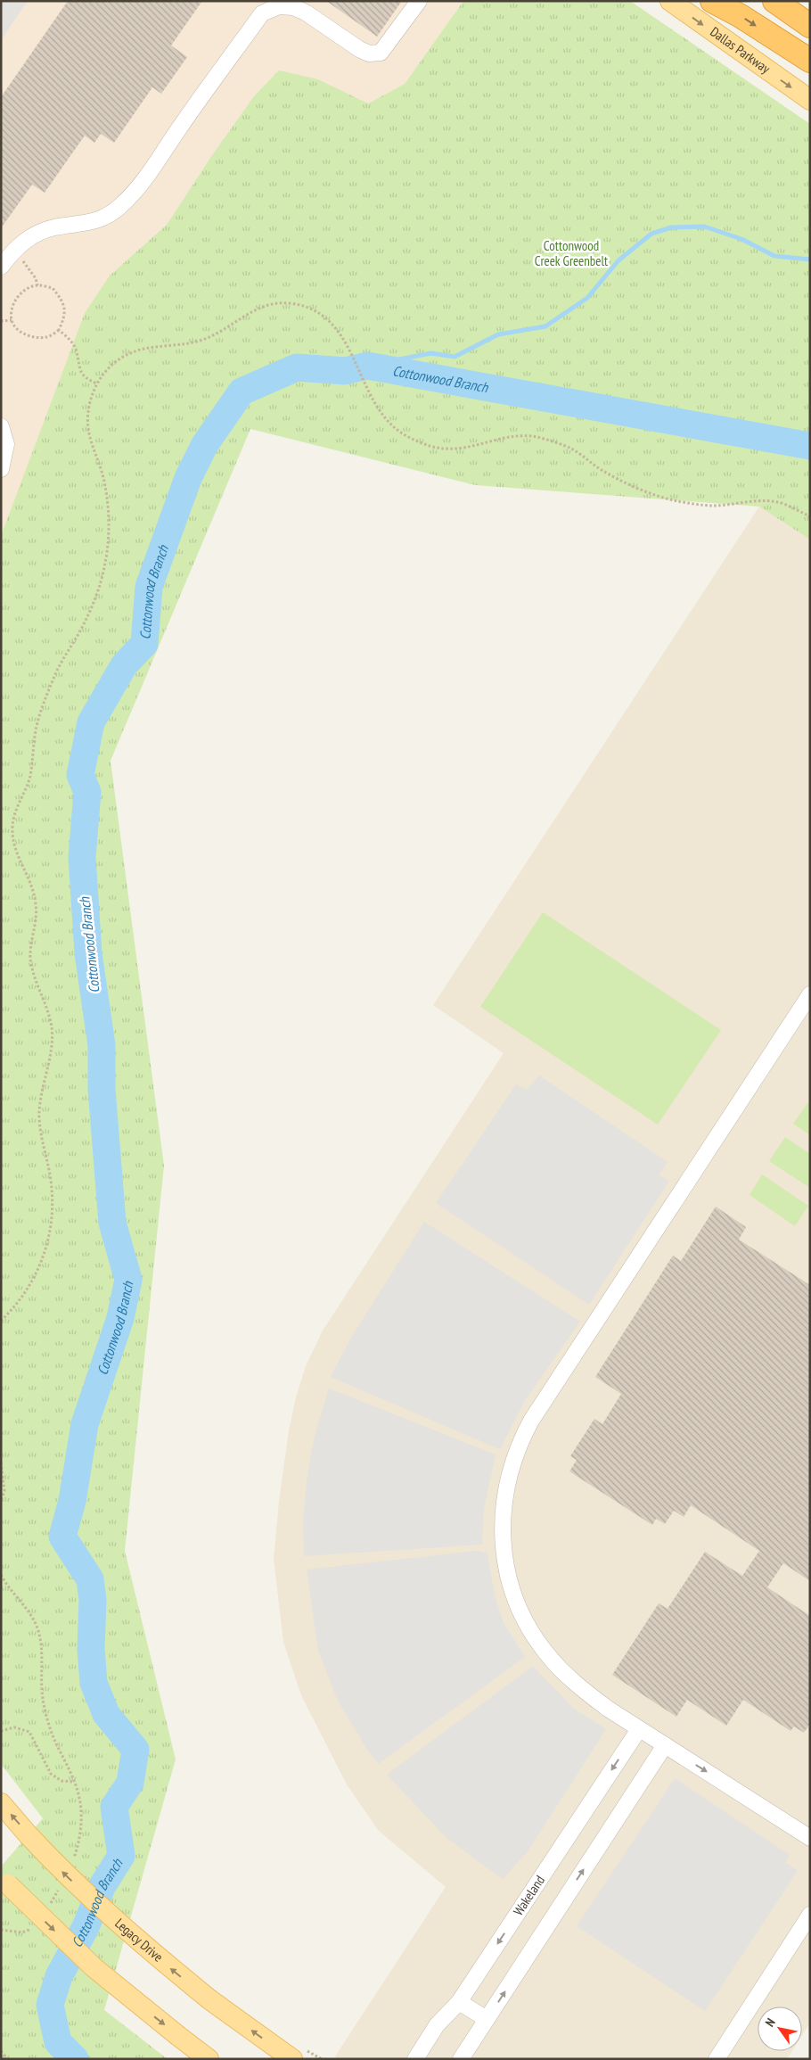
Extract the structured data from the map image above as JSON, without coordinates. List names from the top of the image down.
{
  "streets": {
    "main road": ["Dallas Parkway", "Legacy Drive"],
    "street": ["Wakeland"]
  },
  "one_way": ["Dallas Parkway"],
  "water": ["Cottonwood Branch"],
  "parks": ["Cottonwood Creek Greenbelt"],
  "north": "top left"
}
